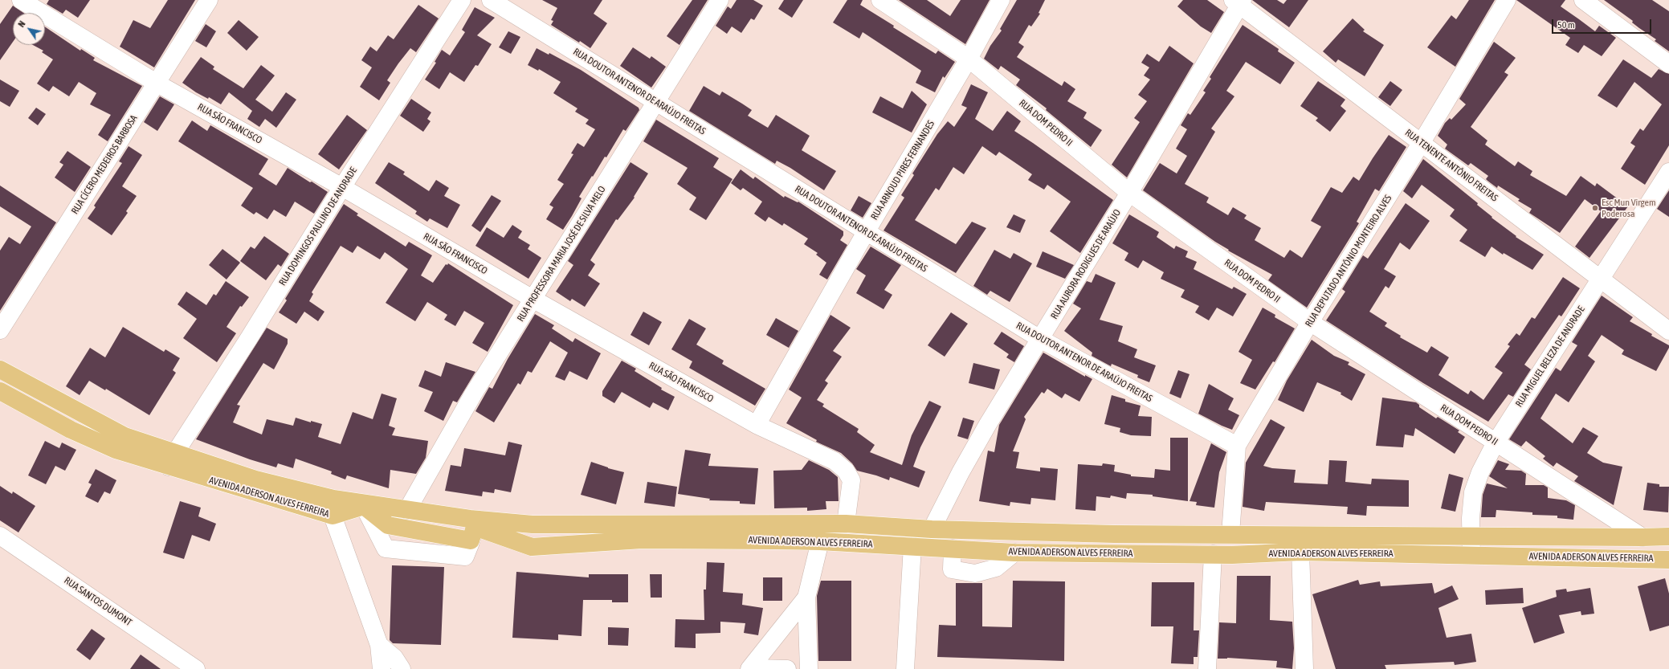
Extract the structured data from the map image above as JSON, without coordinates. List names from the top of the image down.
{
  "streets": {
    "main road": ["AVENIDA ADERSON ALVES FERREIRA"],
    "street": [
      "RUA DOUTOR ANTENOR DE ARAÚJO FREITAS",
      "RUA DOM PEDRO II",
      "RUA SÃO FRANCISCO",
      "RUA CÍCERO MEDEIROS BARBOSA",
      "RUA TENENTE ANTÔNIO FREITAS",
      "RUA ARNOUD PIRES FERNANDES",
      "RUA DOMINGOS PAULINO DE ANDRADE",
      "RUA PROFESSORA MARIA JOSÉ DE SILVA MELO",
      "RUA DEPUTADO ANTÔNIO MONTEIRO ALVES",
      "RUA AURORA RODIGUES DE ARAÚJO",
      "RUA MIGUEL BELEZA DE ANDRADE",
      "RUA SANTOS DUMONT"
    ]
  },
  "crossings": [
    ["RUA DOUTOR ANTENOR DE ARAÚJO FREITAS", "RUA ARNOUD PIRES FERNANDES"],
    ["RUA DOUTOR ANTENOR DE ARAÚJO FREITAS", "RUA PROFESSORA MARIA JOSÉ DE SILVA MELO"],
    ["RUA DOUTOR ANTENOR DE ARAÚJO FREITAS", "RUA DEPUTADO ANTÔNIO MONTEIRO ALVES"],
    ["RUA DOUTOR ANTENOR DE ARAÚJO FREITAS", "RUA AURORA RODIGUES DE ARAÚJO"],
    ["RUA DOM PEDRO II", "RUA ARNOUD PIRES FERNANDES"],
    ["RUA DOM PEDRO II", "RUA DEPUTADO ANTÔNIO MONTEIRO ALVES"],
    ["RUA DOM PEDRO II", "RUA AURORA RODIGUES DE ARAÚJO"],
    ["RUA DOM PEDRO II", "RUA MIGUEL BELEZA DE ANDRADE"],
    ["RUA DOM PEDRO II", "AVENIDA ADERSON ALVES FERREIRA"],
    ["RUA SÃO FRANCISCO", "RUA CÍCERO MEDEIROS BARBOSA"],
    ["RUA SÃO FRANCISCO", "RUA ARNOUD PIRES FERNANDES"],
    ["RUA SÃO FRANCISCO", "RUA DOMINGOS PAULINO DE ANDRADE"],
    ["RUA SÃO FRANCISCO", "RUA PROFESSORA MARIA JOSÉ DE SILVA MELO"],
    ["RUA SÃO FRANCISCO", "AVENIDA ADERSON ALVES FERREIRA"],
    ["RUA TENENTE ANTÔNIO FREITAS", "RUA DEPUTADO ANTÔNIO MONTEIRO ALVES"],
    ["RUA TENENTE ANTÔNIO FREITAS", "RUA AURORA RODIGUES DE ARAÚJO"],
    ["RUA TENENTE ANTÔNIO FREITAS", "RUA MIGUEL BELEZA DE ANDRADE"],
    ["RUA DOMINGOS PAULINO DE ANDRADE", "AVENIDA ADERSON ALVES FERREIRA"],
    ["RUA PROFESSORA MARIA JOSÉ DE SILVA MELO", "AVENIDA ADERSON ALVES FERREIRA"],
    ["RUA DEPUTADO ANTÔNIO MONTEIRO ALVES", "AVENIDA ADERSON ALVES FERREIRA"],
    ["RUA AURORA RODIGUES DE ARAÚJO", "AVENIDA ADERSON ALVES FERREIRA"],
    ["RUA MIGUEL BELEZA DE ANDRADE", "AVENIDA ADERSON ALVES FERREIRA"]
  ],
  "places": ["Esc Mun Virgem Poderosa"],
  "scale_bar": "50 m",
  "north": "top left"
}
